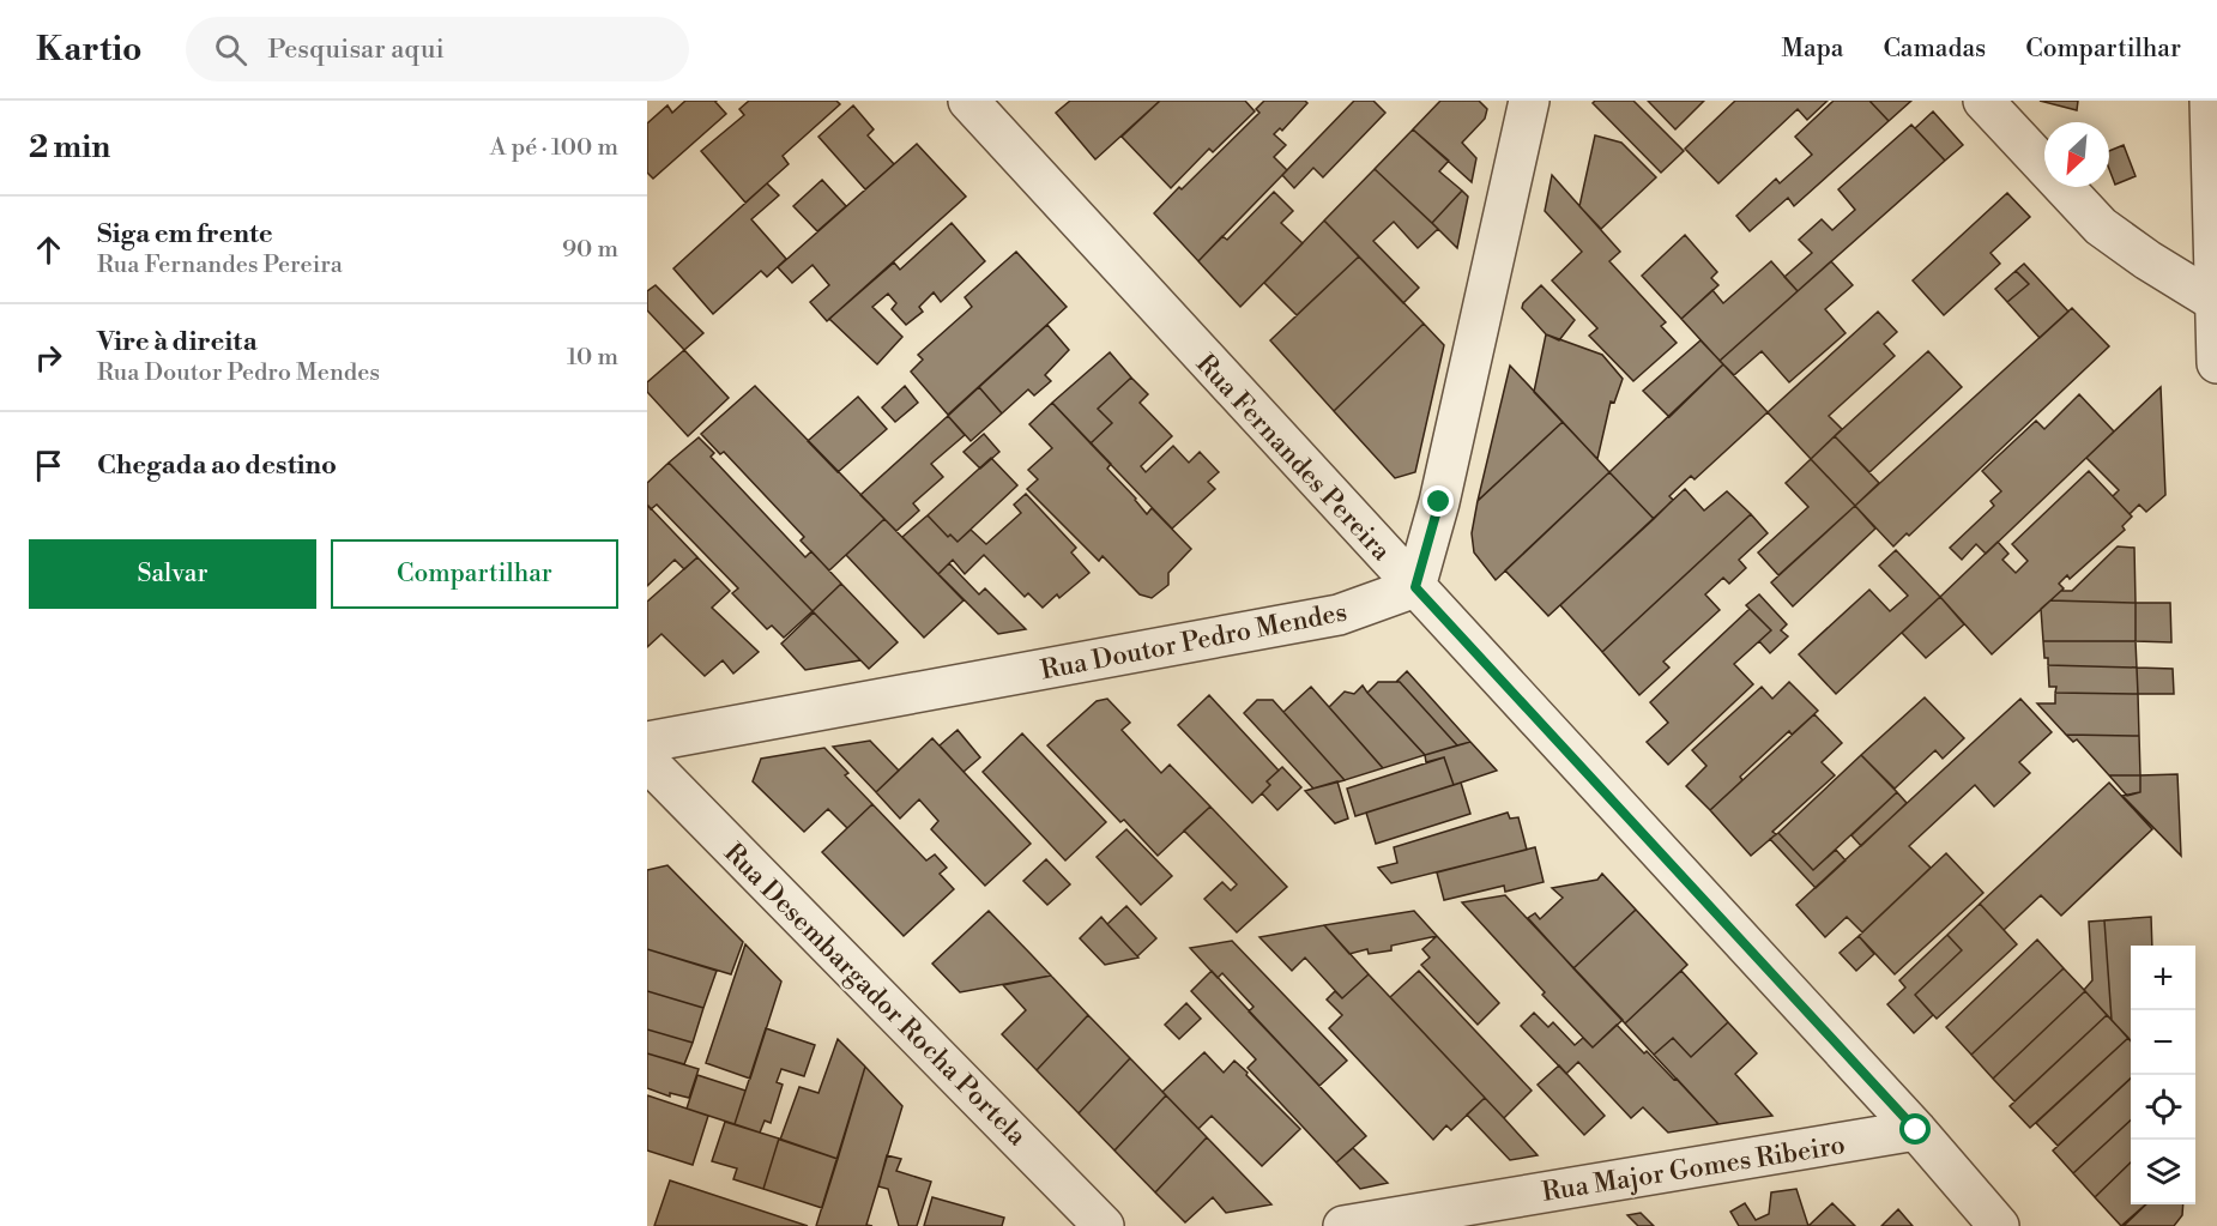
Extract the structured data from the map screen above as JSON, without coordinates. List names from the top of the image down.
{
  "streets": {
    "street": [
      "Rua Fernandes Pereira",
      "Rua Doutor Pedro Mendes",
      "Rua Desembargador Rocha Portela",
      "Rua Major Gomes Ribeiro"
    ]
  },
  "crossings": [
    ["Rua Fernandes Pereira", "Rua Doutor Pedro Mendes"],
    ["Rua Fernandes Pereira", "Rua Major Gomes Ribeiro"]
  ],
  "north": "bottom left",
  "page": {
    "header": "Kartio",
    "search": "Pesquisar aqui",
    "nav": ["Mapa", "Camadas", "Compartilhar"],
    "heading": ["2 min", "A pé · 100 m"],
    "list": [
      ["Siga em frente", "Rua Fernandes Pereira", "90 m"],
      ["Vire à direita", "Rua Doutor Pedro Mendes", "10 m"],
      "Chegada ao destino"
    ],
    "buttons": ["Salvar", "Compartilhar"],
    "map_buttons": ["+", "−"]
  }
}
